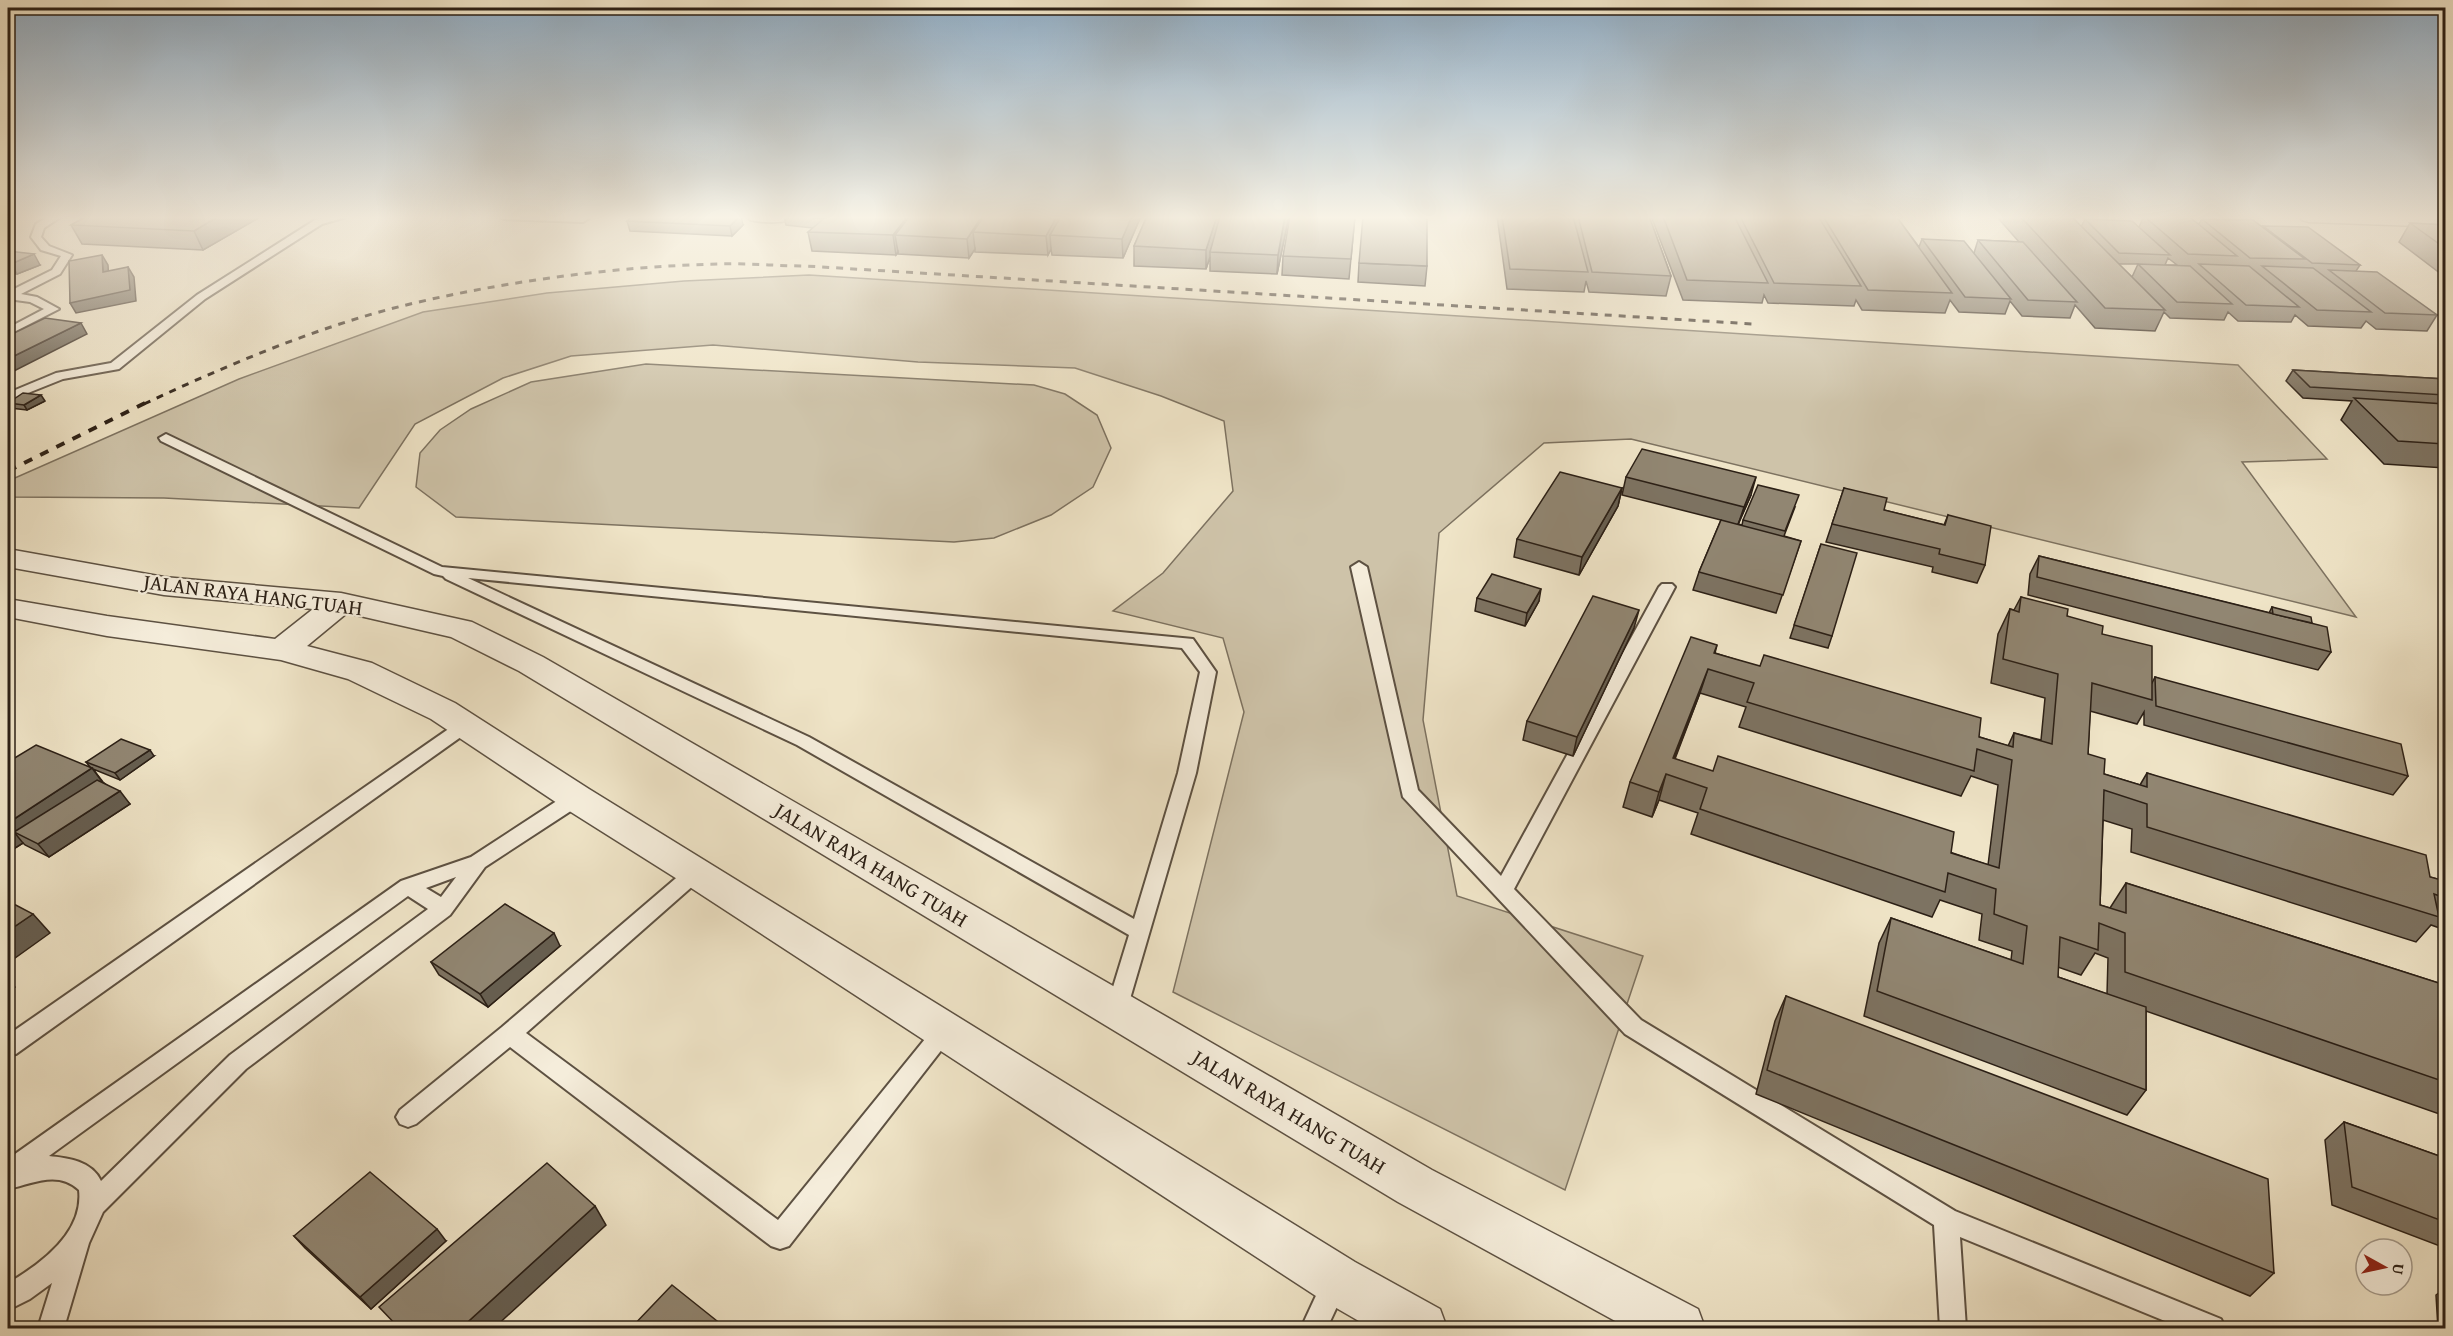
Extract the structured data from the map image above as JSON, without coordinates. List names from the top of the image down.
{
  "streets": {
    "street": ["JALAN RAYA HANG TUAH"]
  },
  "north": "right"
}
